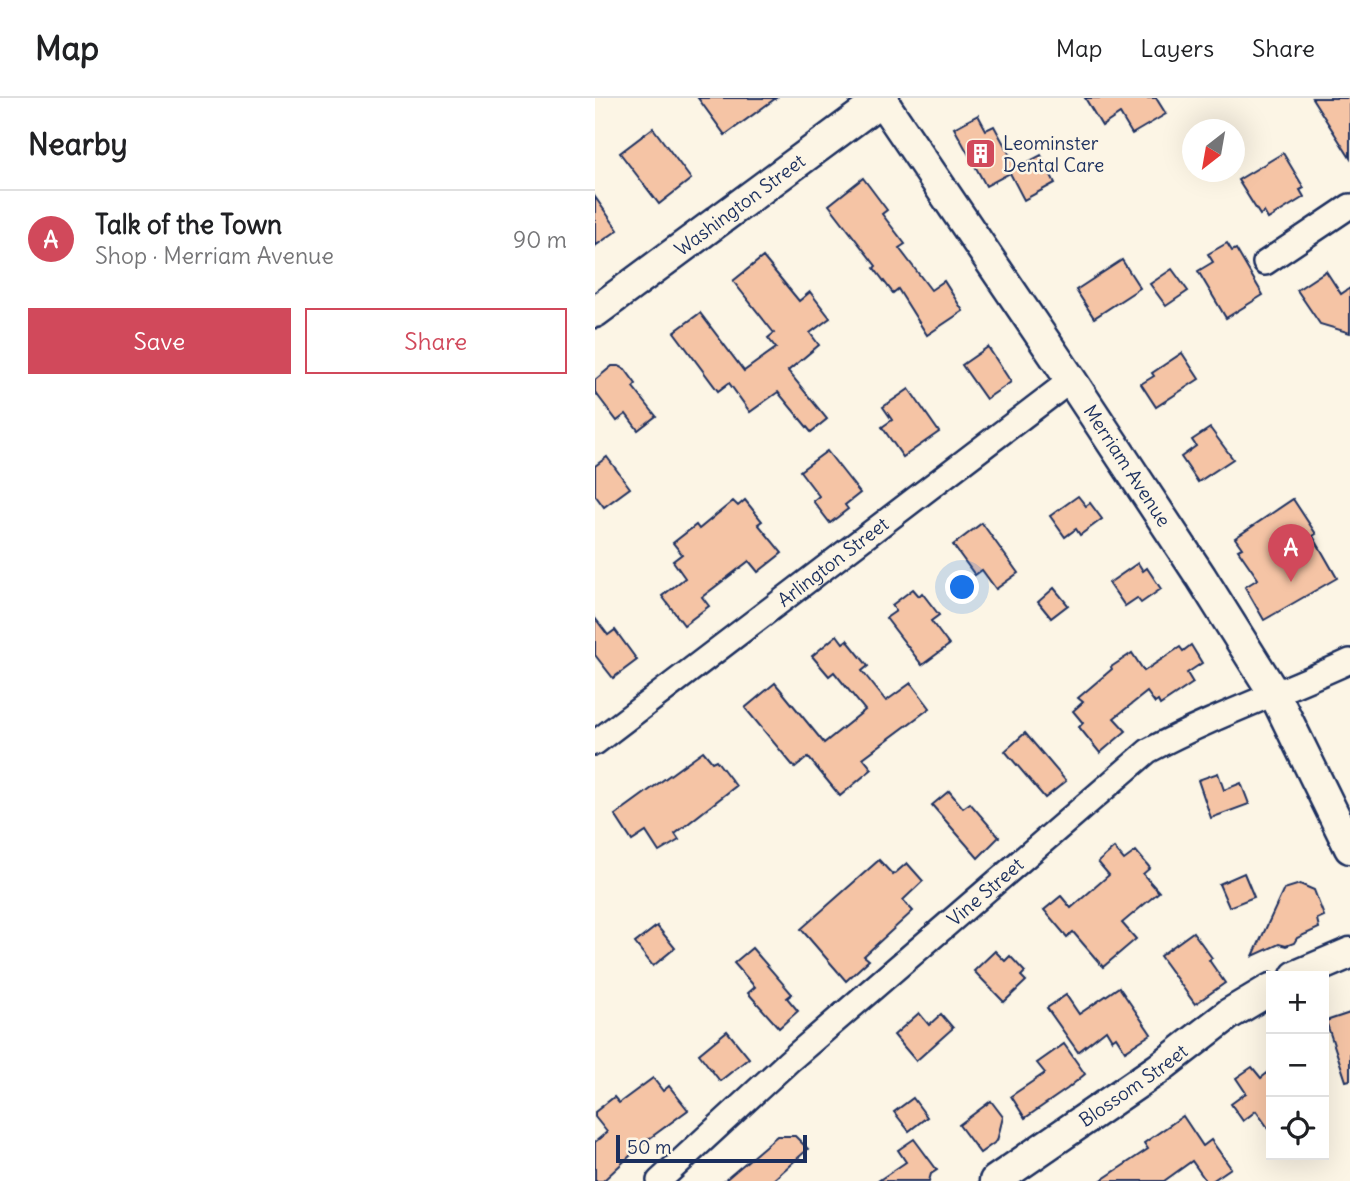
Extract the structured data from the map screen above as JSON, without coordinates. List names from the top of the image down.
{
  "streets": {
    "street": [
      "Washington Street",
      "Merriam Avenue",
      "Arlington Street",
      "Vine Street",
      "Blossom Street"
    ]
  },
  "crossings": [
    ["Washington Street", "Merriam Avenue"],
    ["Merriam Avenue", "Arlington Street"],
    ["Merriam Avenue", "Vine Street"]
  ],
  "places": {
    "building": ["Leominster Dental Care"]
  },
  "scale_bar": "50 m",
  "north": "bottom left",
  "page": {
    "header": "Map",
    "nav": ["Map", "Layers", "Share"],
    "heading": "Nearby",
    "list": [
      {
        "mark": "A",
        "name": "Talk of the Town",
        "note": "Shop · Merriam Avenue",
        "value": "90 m"
      }
    ],
    "buttons": ["Save", "Share"],
    "pins": "A",
    "map_buttons": ["+", "−"],
    "scale": "50 m"
  }
}
